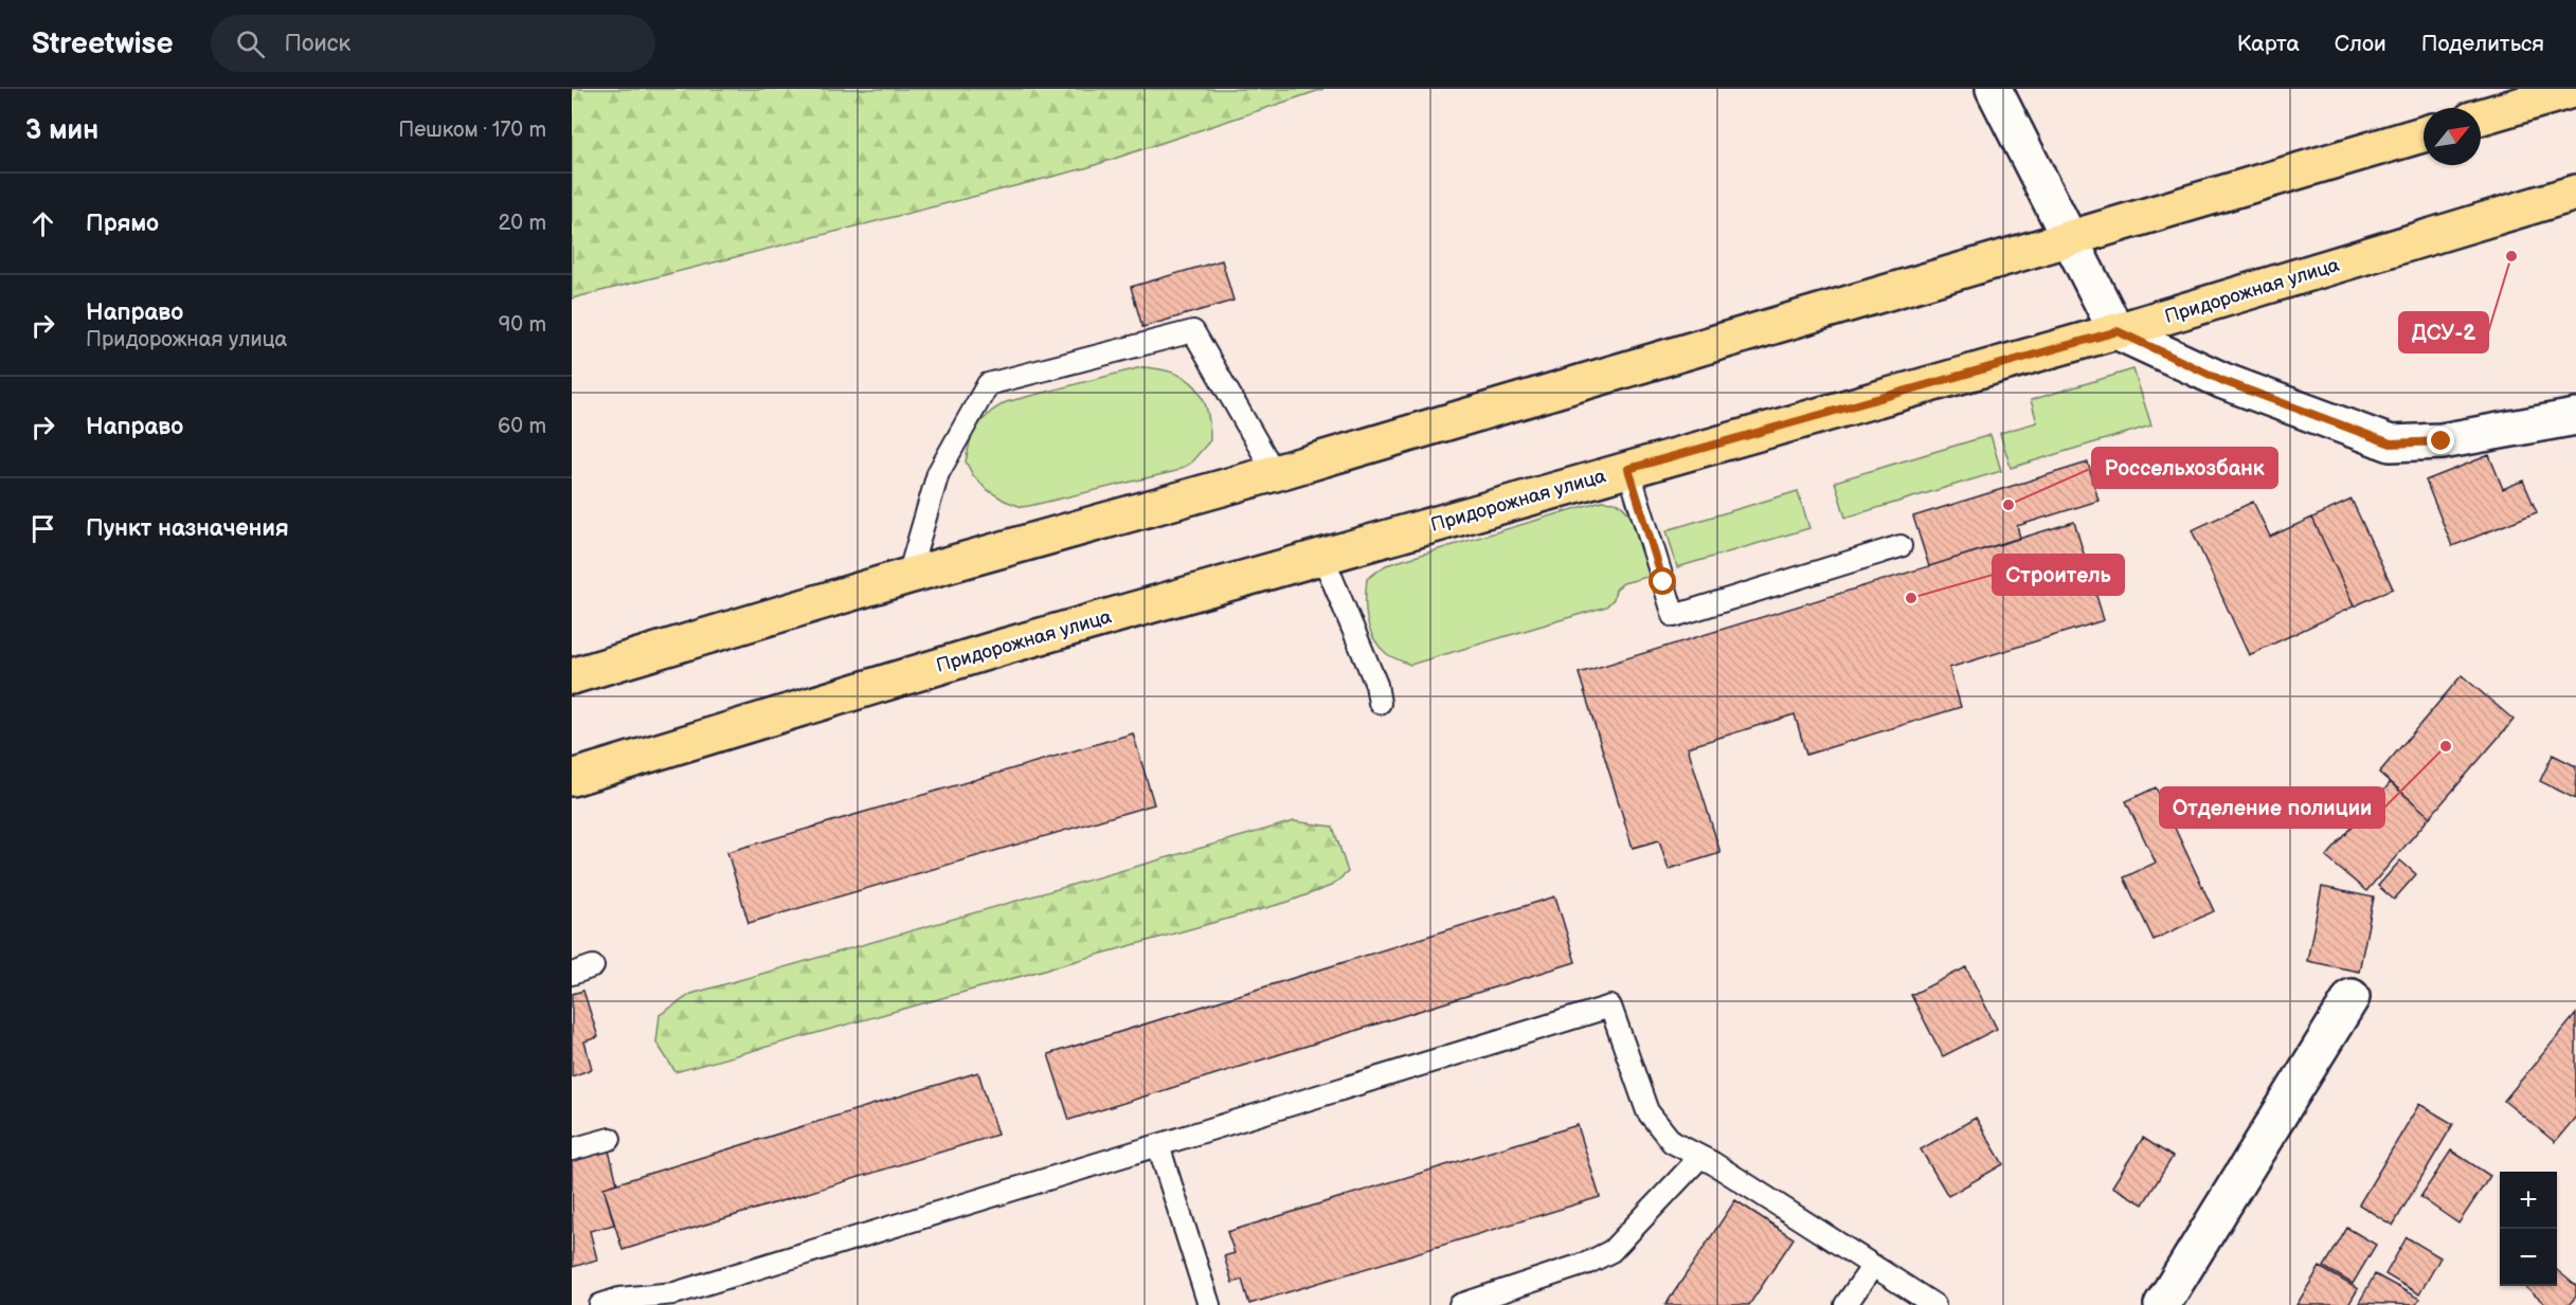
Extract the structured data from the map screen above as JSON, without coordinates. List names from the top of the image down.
{
  "streets": {
    "main road": ["Придорожная улица"]
  },
  "places": [
    "ДСУ-2",
    "Россельхозбанк",
    "Строитель",
    "Отделение полиции"
  ],
  "north": "top right",
  "page": {
    "header": "Streetwise",
    "search": "Поиск",
    "nav": ["Карта", "Слои", "Поделиться"],
    "heading": ["3 мин", "Пешком · 170 m"],
    "list": [
      ["Прямо", "20 m"],
      ["Направо", "Придорожная улица", "90 m"],
      ["Направо", "60 m"],
      "Пункт назначения"
    ],
    "map_buttons": ["+", "−"]
  }
}
